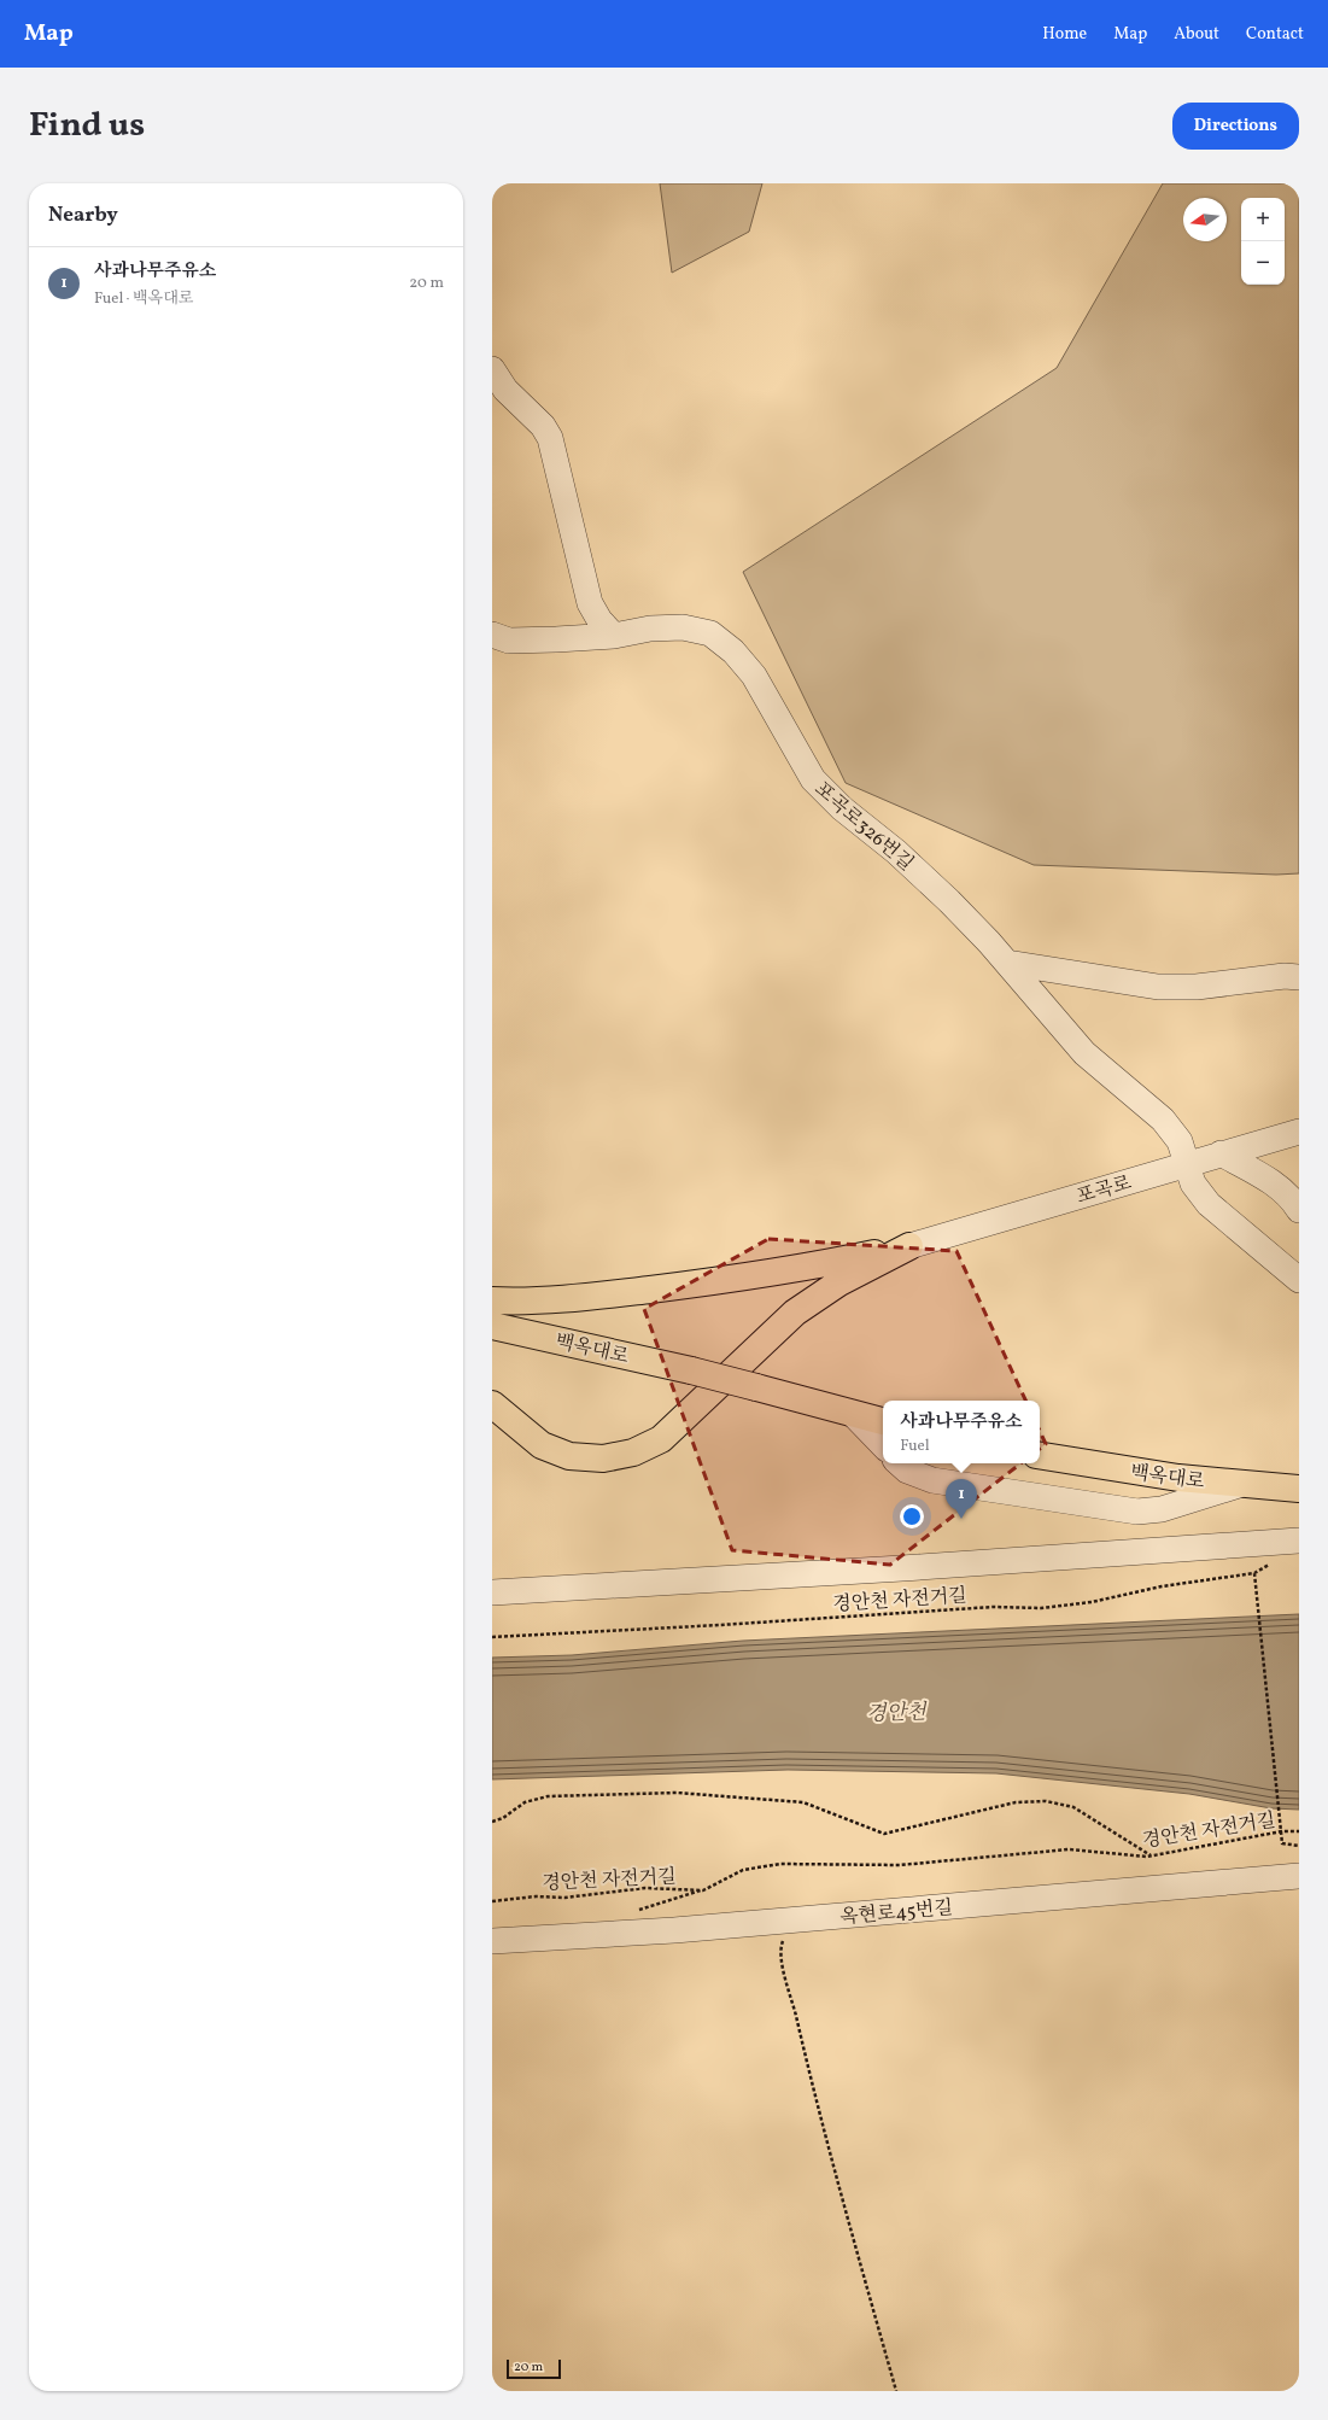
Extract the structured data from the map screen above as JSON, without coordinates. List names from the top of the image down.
{
  "streets": {
    "main road": ["백옥대로"],
    "street": ["포곡로326번길", "포곡로", "옥현로45번길"],
    "path": ["경안천 자전거길"]
  },
  "crossings": [
    ["포곡로326번길", "포곡로"]
  ],
  "water": ["경안천"],
  "scale_bar": "20 m",
  "north": "left",
  "page": {
    "header": "Map",
    "nav": [
      "Home",
      "Map",
      "About",
      "Contact"
    ],
    "title": "Find us",
    "buttons": "Directions",
    "heading": "Nearby",
    "map_buttons": ["+", "−"],
    "list": [
      {
        "mark": "1",
        "name": "사과나무주유소",
        "note": "Fuel · 백옥대로",
        "value": "20 m"
      }
    ],
    "popup": ["사과나무주유소", "Fuel"],
    "pins": "1",
    "scale": "20 m"
  }
}
